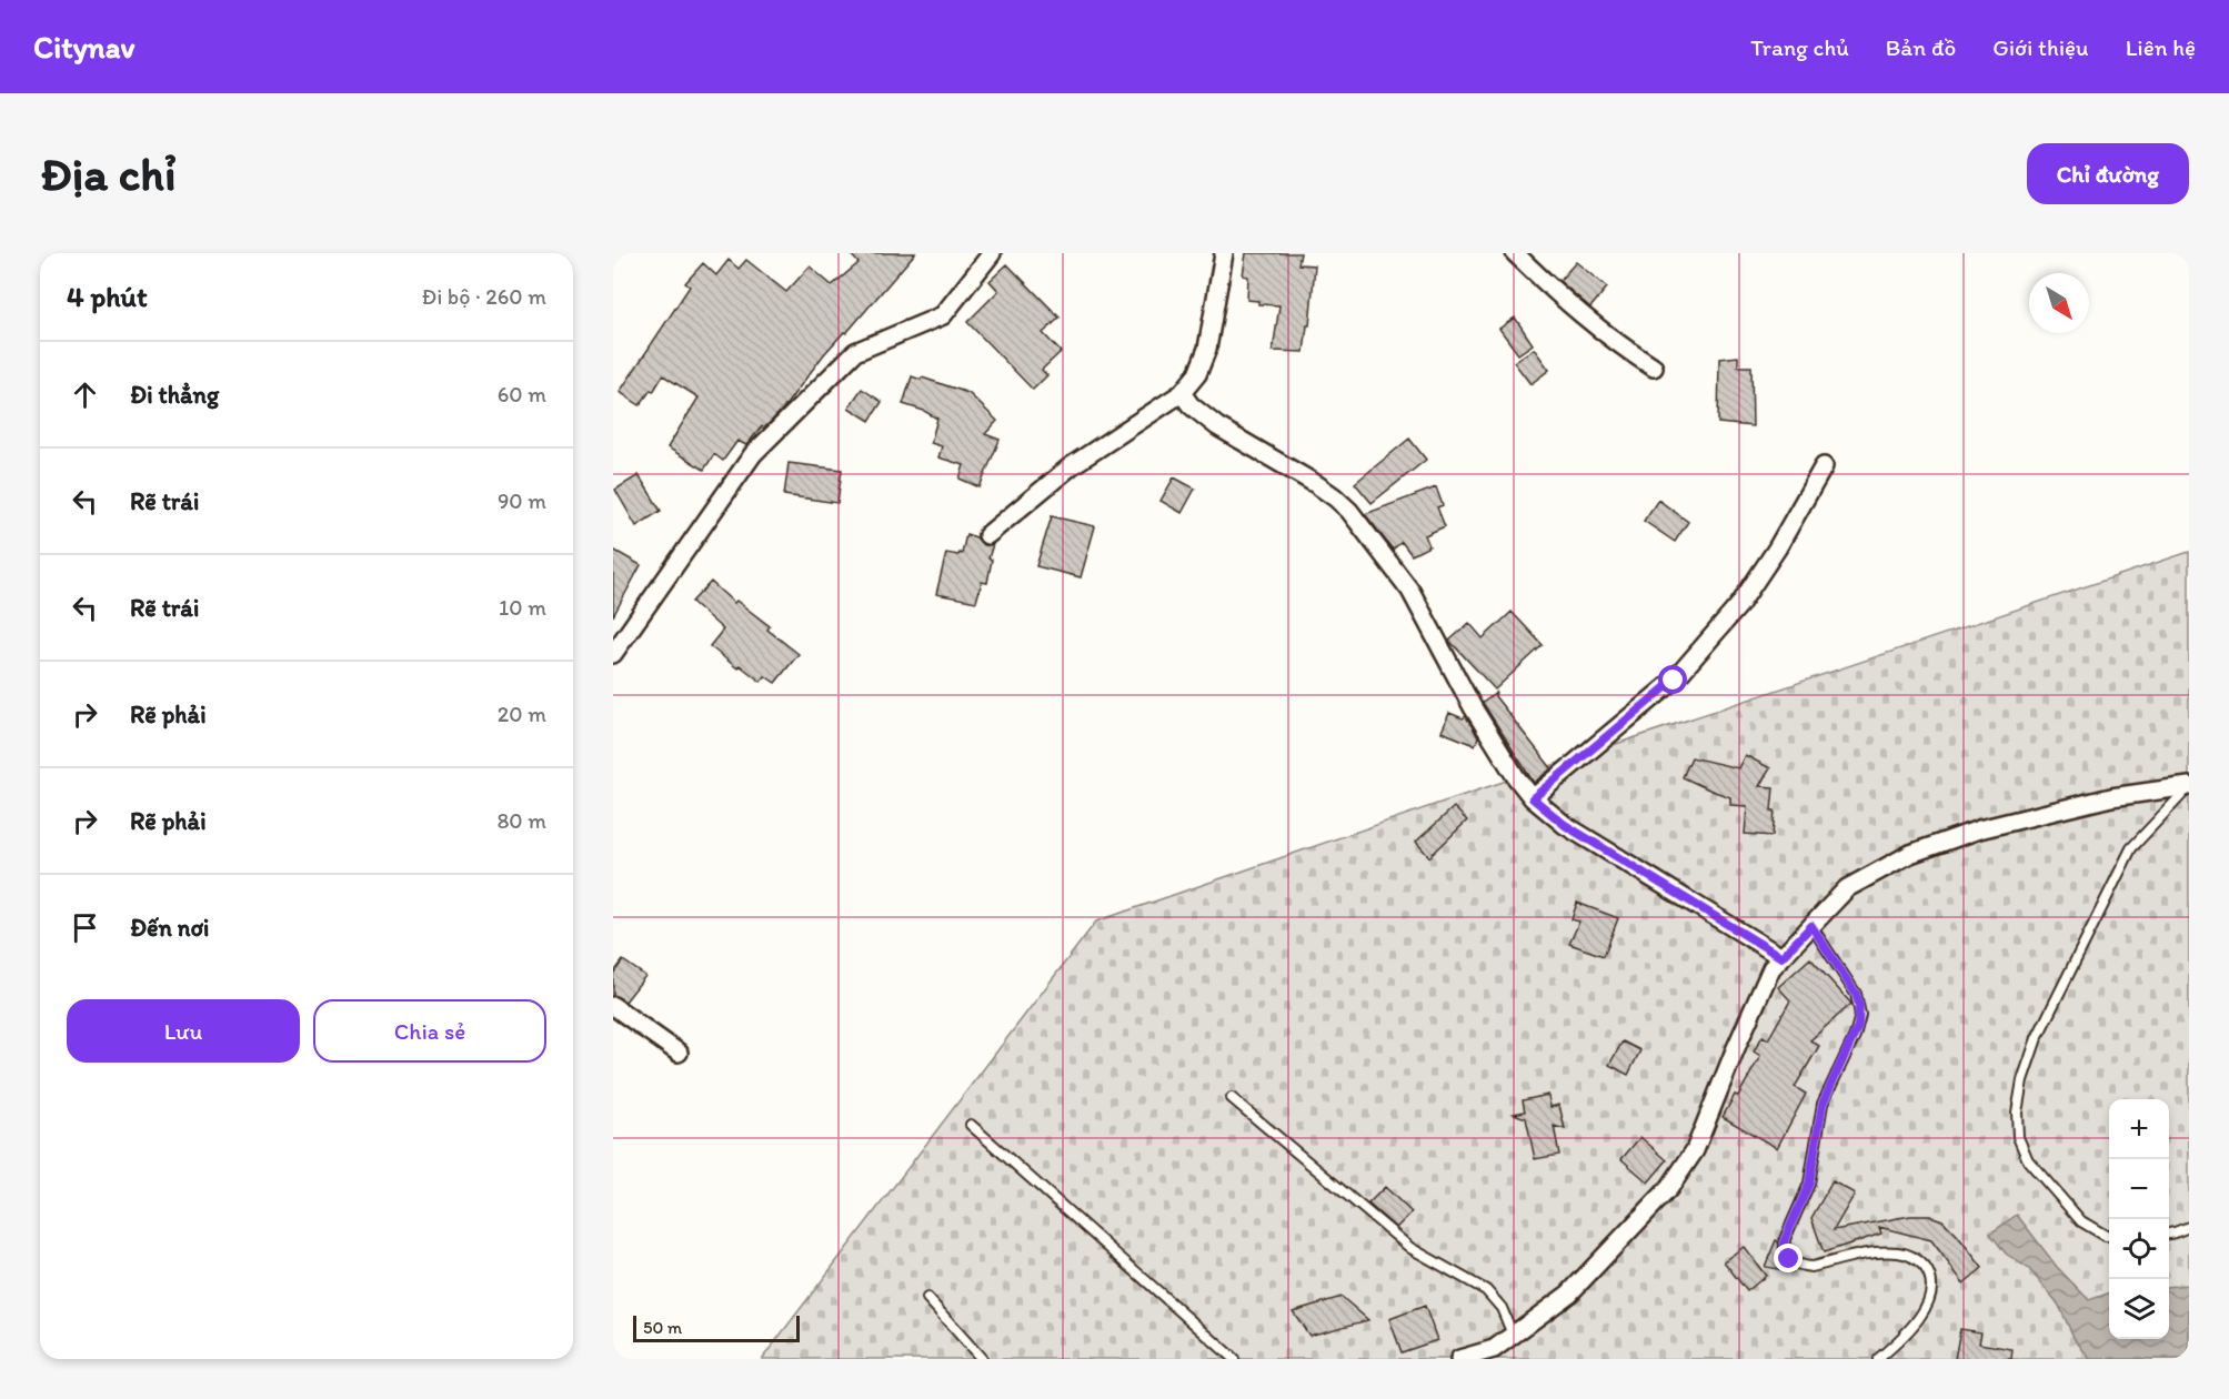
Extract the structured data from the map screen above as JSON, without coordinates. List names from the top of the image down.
{
  "scale_bar": "50 m",
  "north": "bottom right",
  "page": {
    "header": "Citynav",
    "nav": [
      "Trang chủ",
      "Bản đồ",
      "Giới thiệu",
      "Liên hệ"
    ],
    "buttons": [
      "Chỉ đường",
      ["Lưu", "Chia sẻ"]
    ],
    "title": "Địa chỉ",
    "heading": ["4 phút", "Đi bộ · 260 m"],
    "list": [
      ["Đi thẳng", "60 m"],
      ["Rẽ trái", "90 m"],
      ["Rẽ trái", "10 m"],
      ["Rẽ phải", "20 m"],
      ["Rẽ phải", "80 m"],
      "Đến nơi"
    ],
    "map_buttons": ["+", "−"],
    "scale": "50 m"
  }
}
